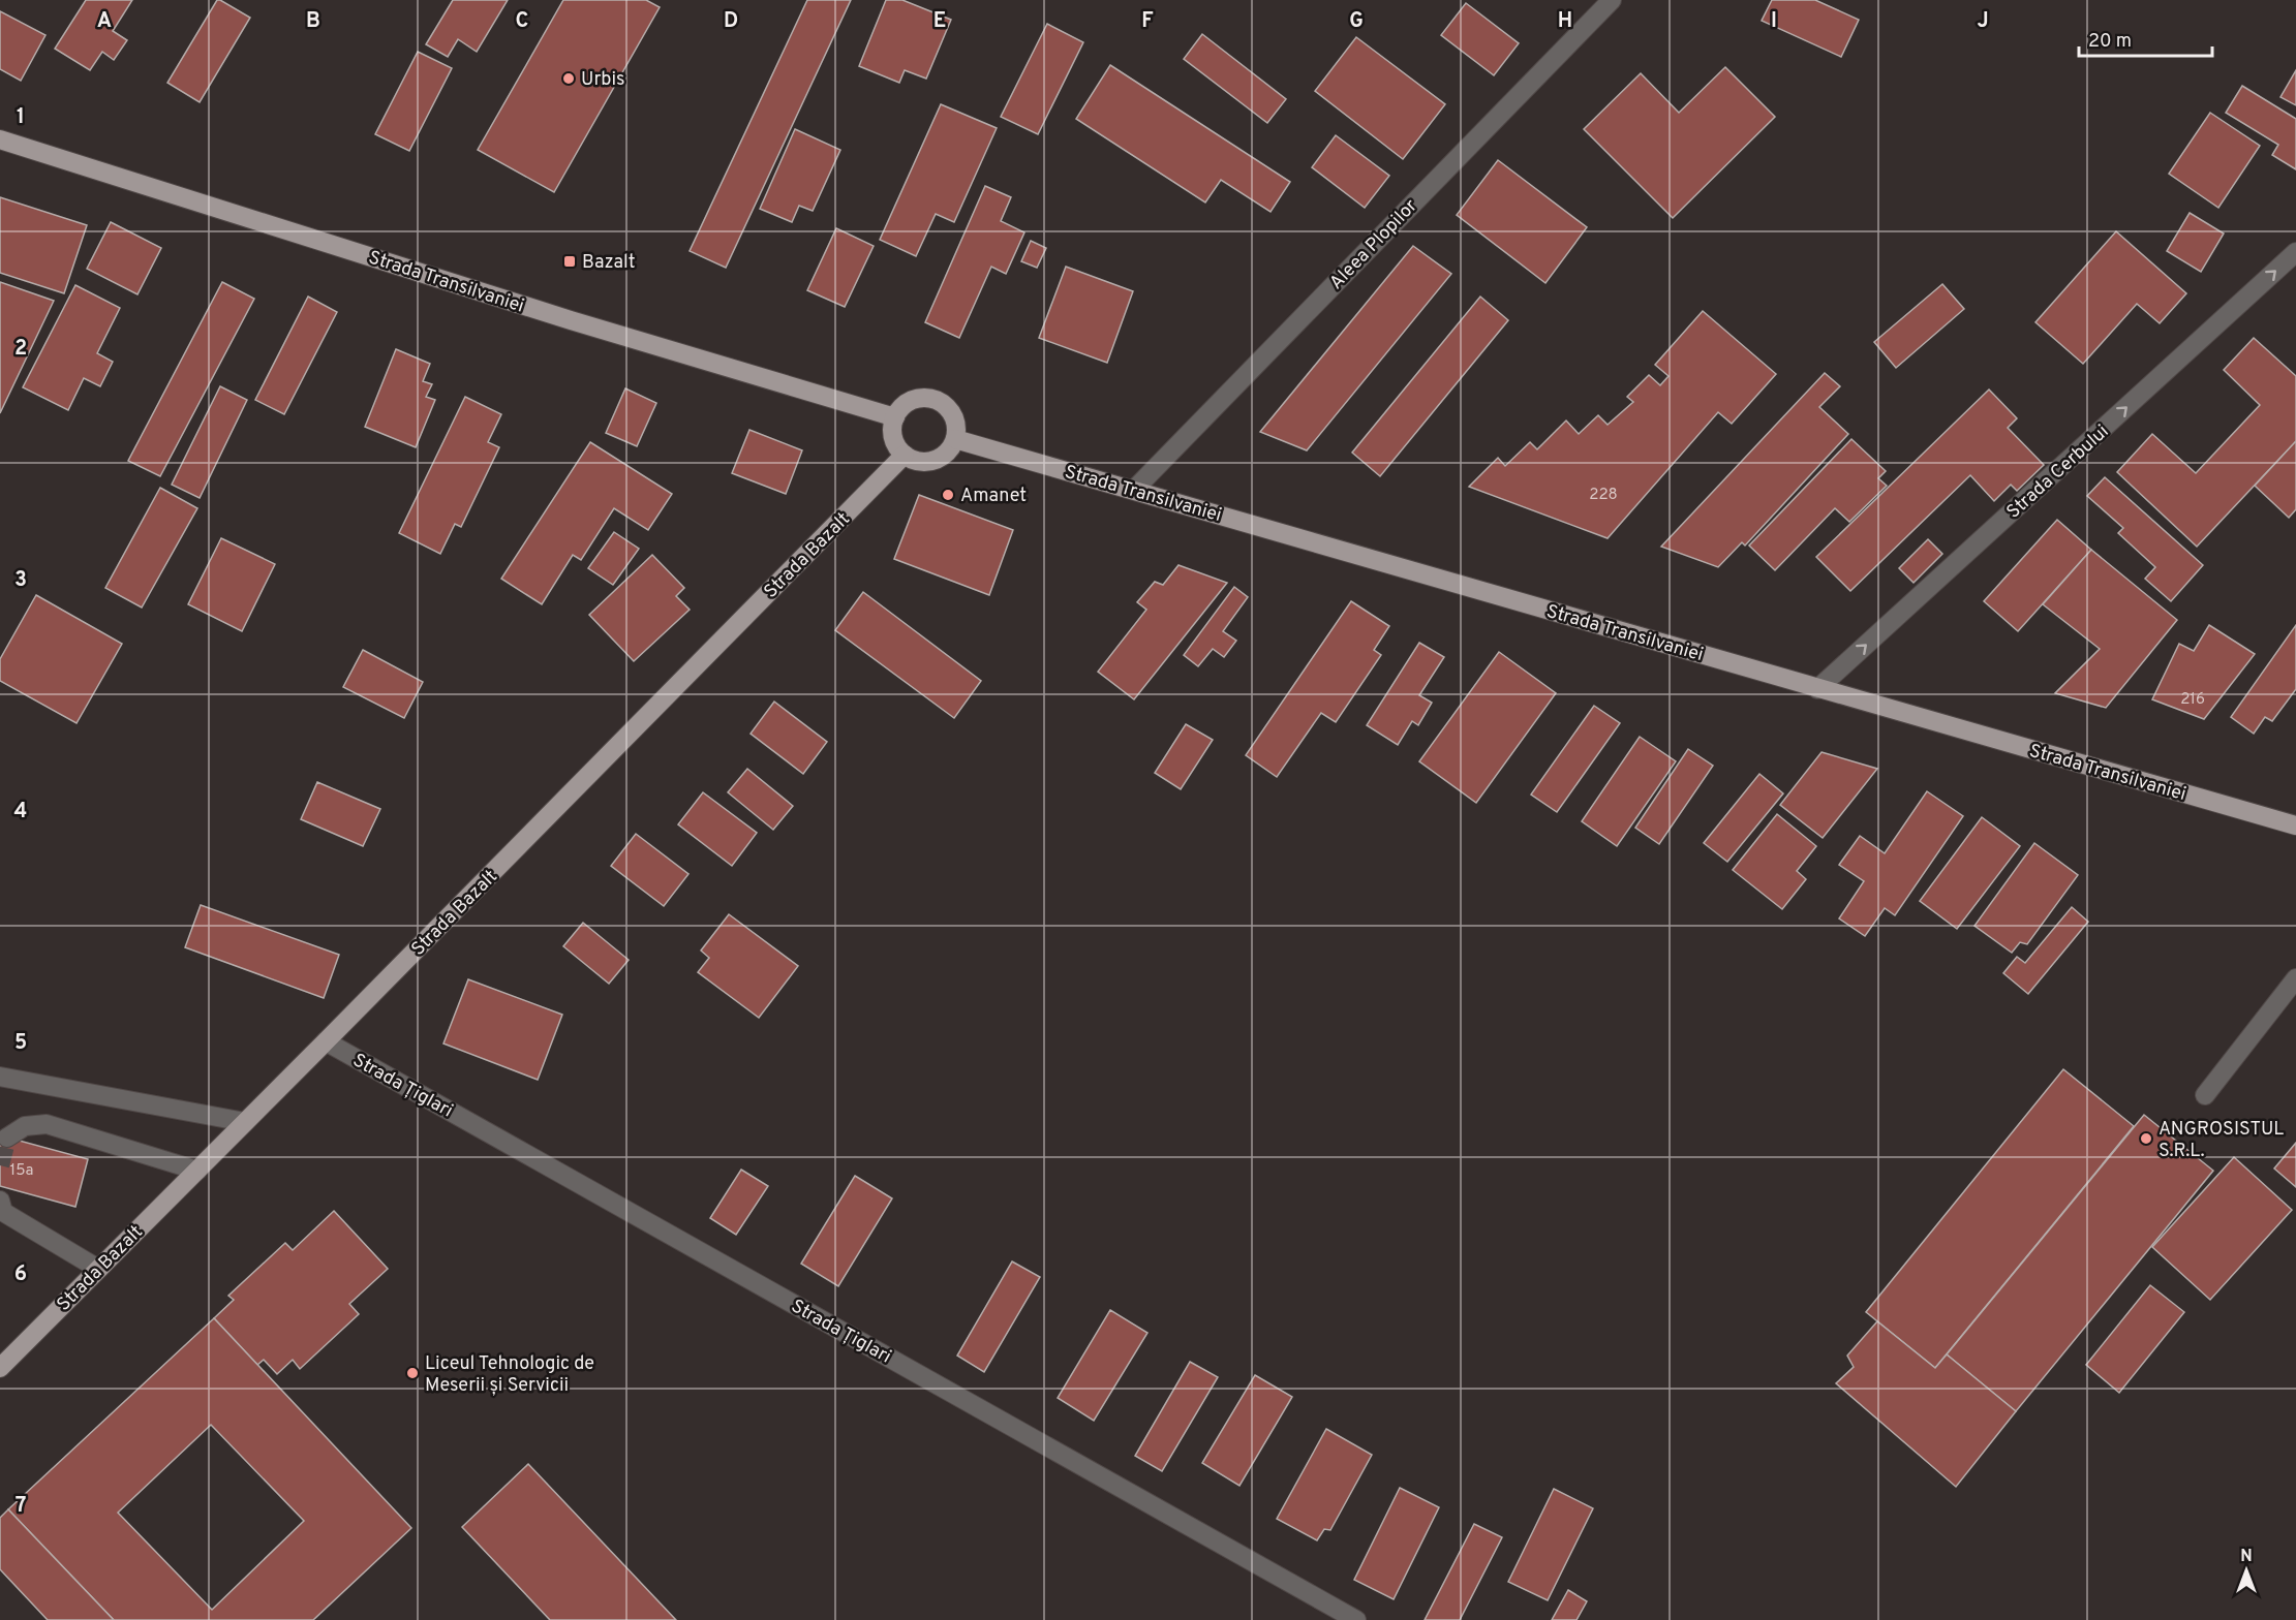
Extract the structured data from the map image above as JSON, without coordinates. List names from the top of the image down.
{
  "streets": {
    "main road": ["Strada Transilvaniei", "Strada Bazalt"],
    "street": ["Aleea Plopilor", "Strada Cerbului", "Strada Țiglari"]
  },
  "crossings": [
    ["Aleea Plopilor", "Strada Transilvaniei"],
    ["Strada Transilvaniei", "Strada Cerbului"],
    ["Strada Transilvaniei", "Strada Bazalt"],
    ["Strada Bazalt", "Strada Țiglari"]
  ],
  "one_way": ["Strada Cerbului"],
  "places": {
    "other": [
      "Urbis",
      "Amanet",
      "ANGROSISTUL S.R.L.",
      "Liceul Tehnologic de Meserii și Servicii"
    ],
    "transit": ["Bazalt"]
  },
  "house_numbers": ["228", "216", "15a"],
  "scale_bar": "20 m",
  "north": "top",
  "grid": {
    "columns": [
      "A",
      "B",
      "C",
      "D",
      "E",
      "F",
      "G",
      "H",
      "I",
      "J"
    ],
    "rows": [
      "1",
      "2",
      "3",
      "4",
      "5",
      "6",
      "7"
    ]
  }
}
